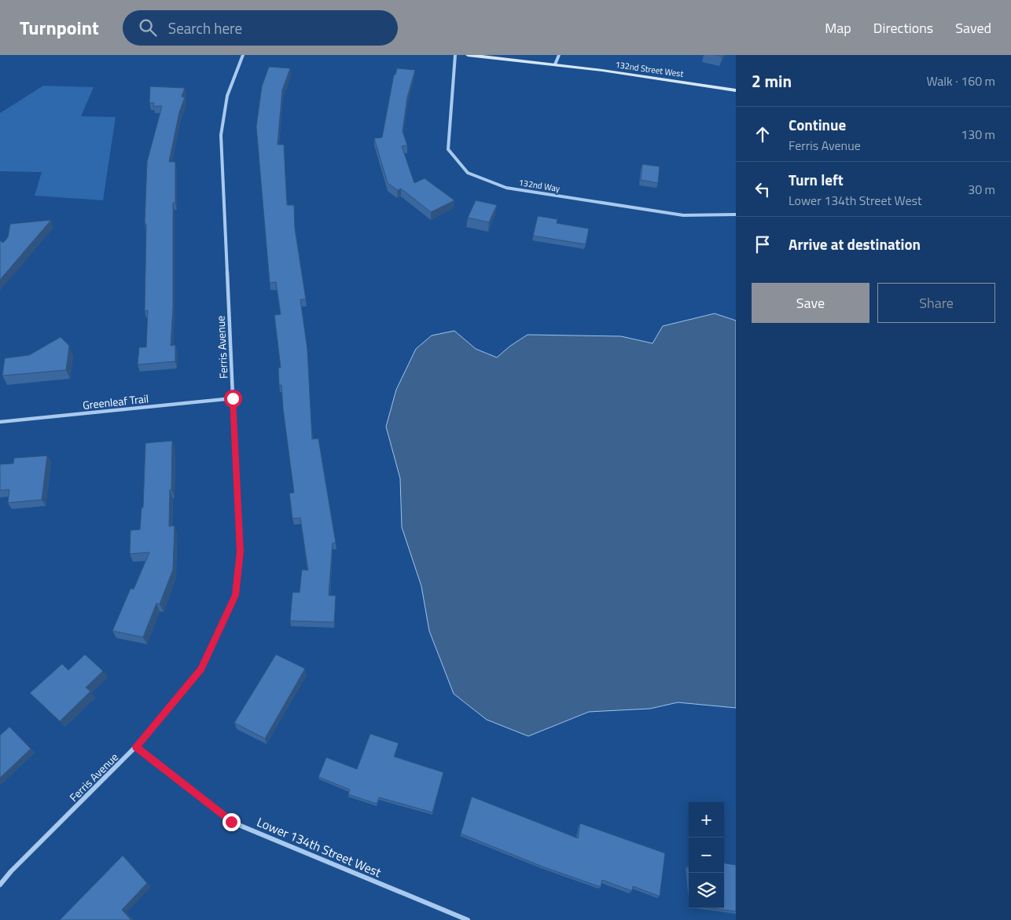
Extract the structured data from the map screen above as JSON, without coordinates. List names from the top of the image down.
{
  "streets": {
    "street": [
      "132nd Street West",
      "132nd Way",
      "Ferris Avenue",
      "Greenleaf Trail",
      "Lower 134th Street West"
    ]
  },
  "crossings": [
    ["Ferris Avenue", "Greenleaf Trail"],
    ["Ferris Avenue", "Lower 134th Street West"]
  ],
  "page": {
    "header": "Turnpoint",
    "search": "Search here",
    "nav": ["Map", "Directions", "Saved"],
    "heading": ["2 min", "Walk · 160 m"],
    "list": [
      ["Continue", "Ferris Avenue", "130 m"],
      ["Turn left", "Lower 134th Street West", "30 m"],
      "Arrive at destination"
    ],
    "buttons": ["Save", "Share"],
    "map_buttons": ["+", "−"]
  }
}
